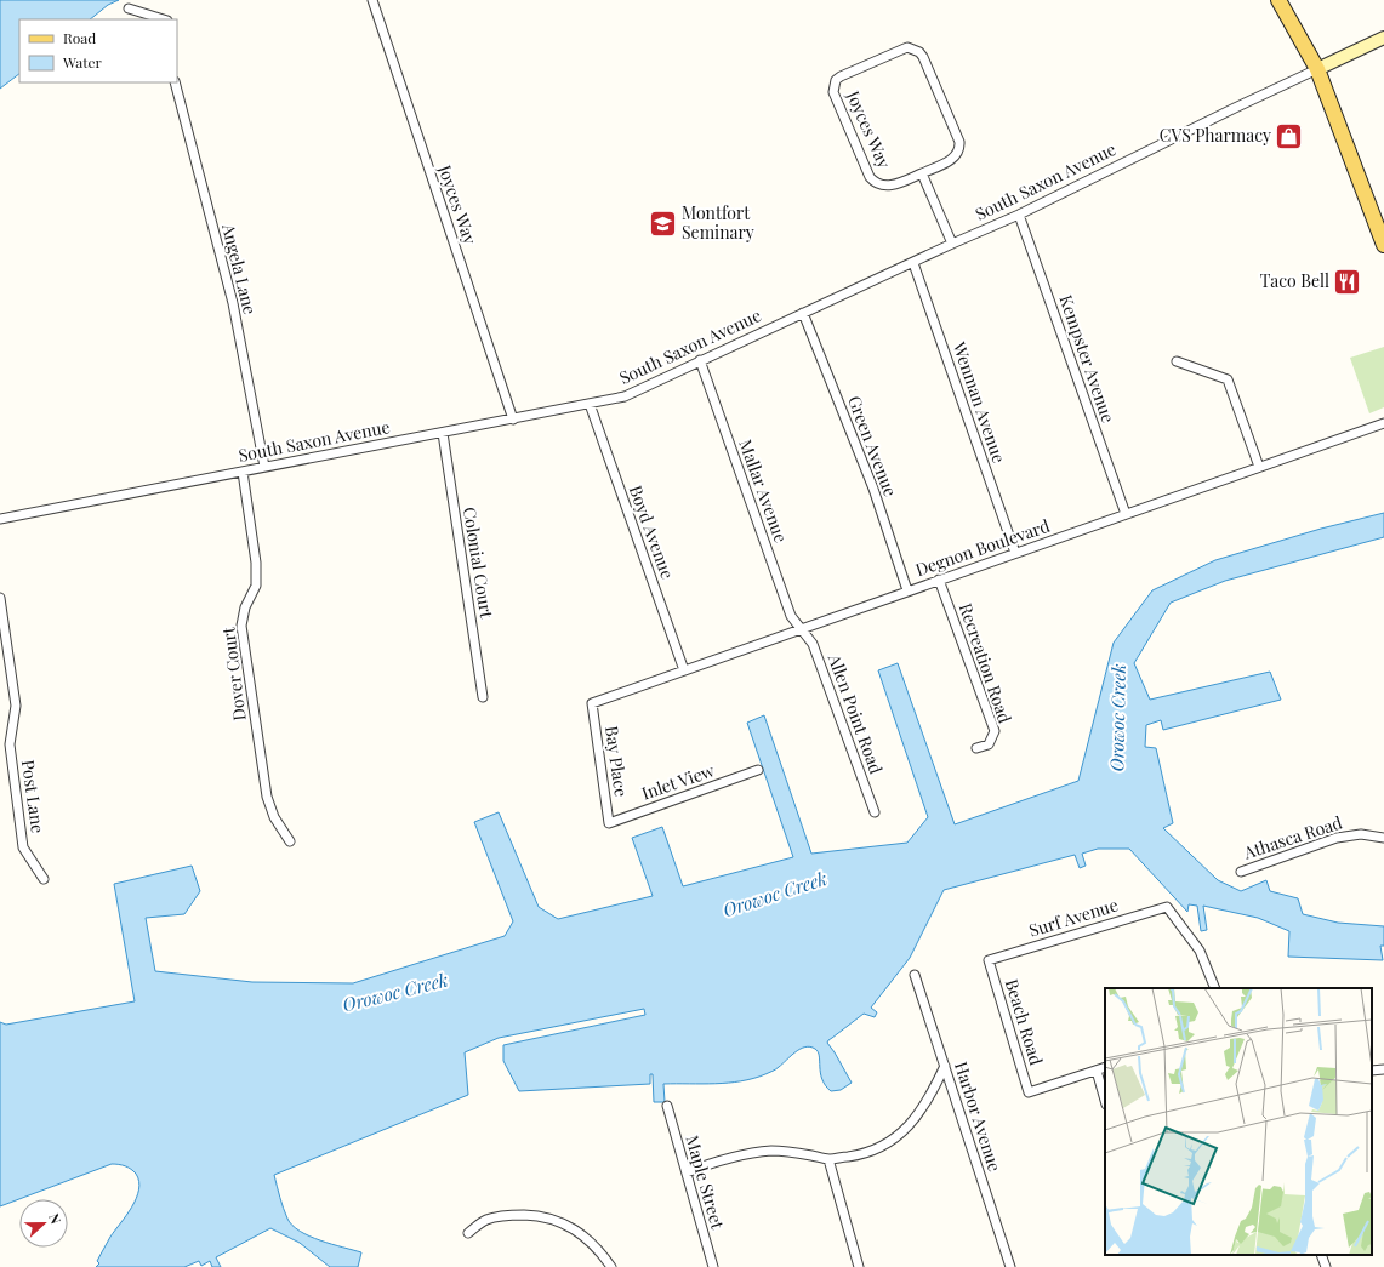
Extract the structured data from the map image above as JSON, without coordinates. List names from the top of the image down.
{
  "streets": {
    "street": [
      "Joyces Way",
      "South Saxon Avenue",
      "Angela Lane",
      "Kempster Avenue",
      "Wenman Avenue",
      "Green Avenue",
      "Mallar Avenue",
      "Boyd Avenue",
      "Degnon Boulevard",
      "Colonial Court",
      "Recreation Road",
      "Dover Court",
      "Allen Point Road",
      "Bay Place",
      "Inlet View",
      "Post Lane",
      "Athasca Road",
      "Surf Avenue",
      "Beach Road",
      "Harbor Avenue",
      "Maple Street"
    ]
  },
  "crossings": [
    ["Joyces Way", "South Saxon Avenue"],
    ["South Saxon Avenue", "Angela Lane"],
    ["South Saxon Avenue", "Kempster Avenue"],
    ["South Saxon Avenue", "Wenman Avenue"],
    ["South Saxon Avenue", "Green Avenue"],
    ["South Saxon Avenue", "Mallar Avenue"],
    ["South Saxon Avenue", "Boyd Avenue"],
    ["South Saxon Avenue", "Colonial Court"],
    ["South Saxon Avenue", "Dover Court"],
    ["Kempster Avenue", "Degnon Boulevard"],
    ["Wenman Avenue", "Degnon Boulevard"],
    ["Green Avenue", "Degnon Boulevard"],
    ["Mallar Avenue", "Degnon Boulevard"],
    ["Mallar Avenue", "Allen Point Road"],
    ["Boyd Avenue", "Degnon Boulevard"],
    ["Degnon Boulevard", "Recreation Road"],
    ["Degnon Boulevard", "Allen Point Road"],
    ["Degnon Boulevard", "Bay Place"],
    ["Bay Place", "Inlet View"],
    ["Surf Avenue", "Beach Road"]
  ],
  "water": ["Orowoc Creek"],
  "places": {
    "shop": ["CVS Pharmacy"],
    "school or university": ["Montfort Seminary"],
    "restaurant": ["Taco Bell"]
  },
  "legend": ["Road", "Water"],
  "north": "right"
}
